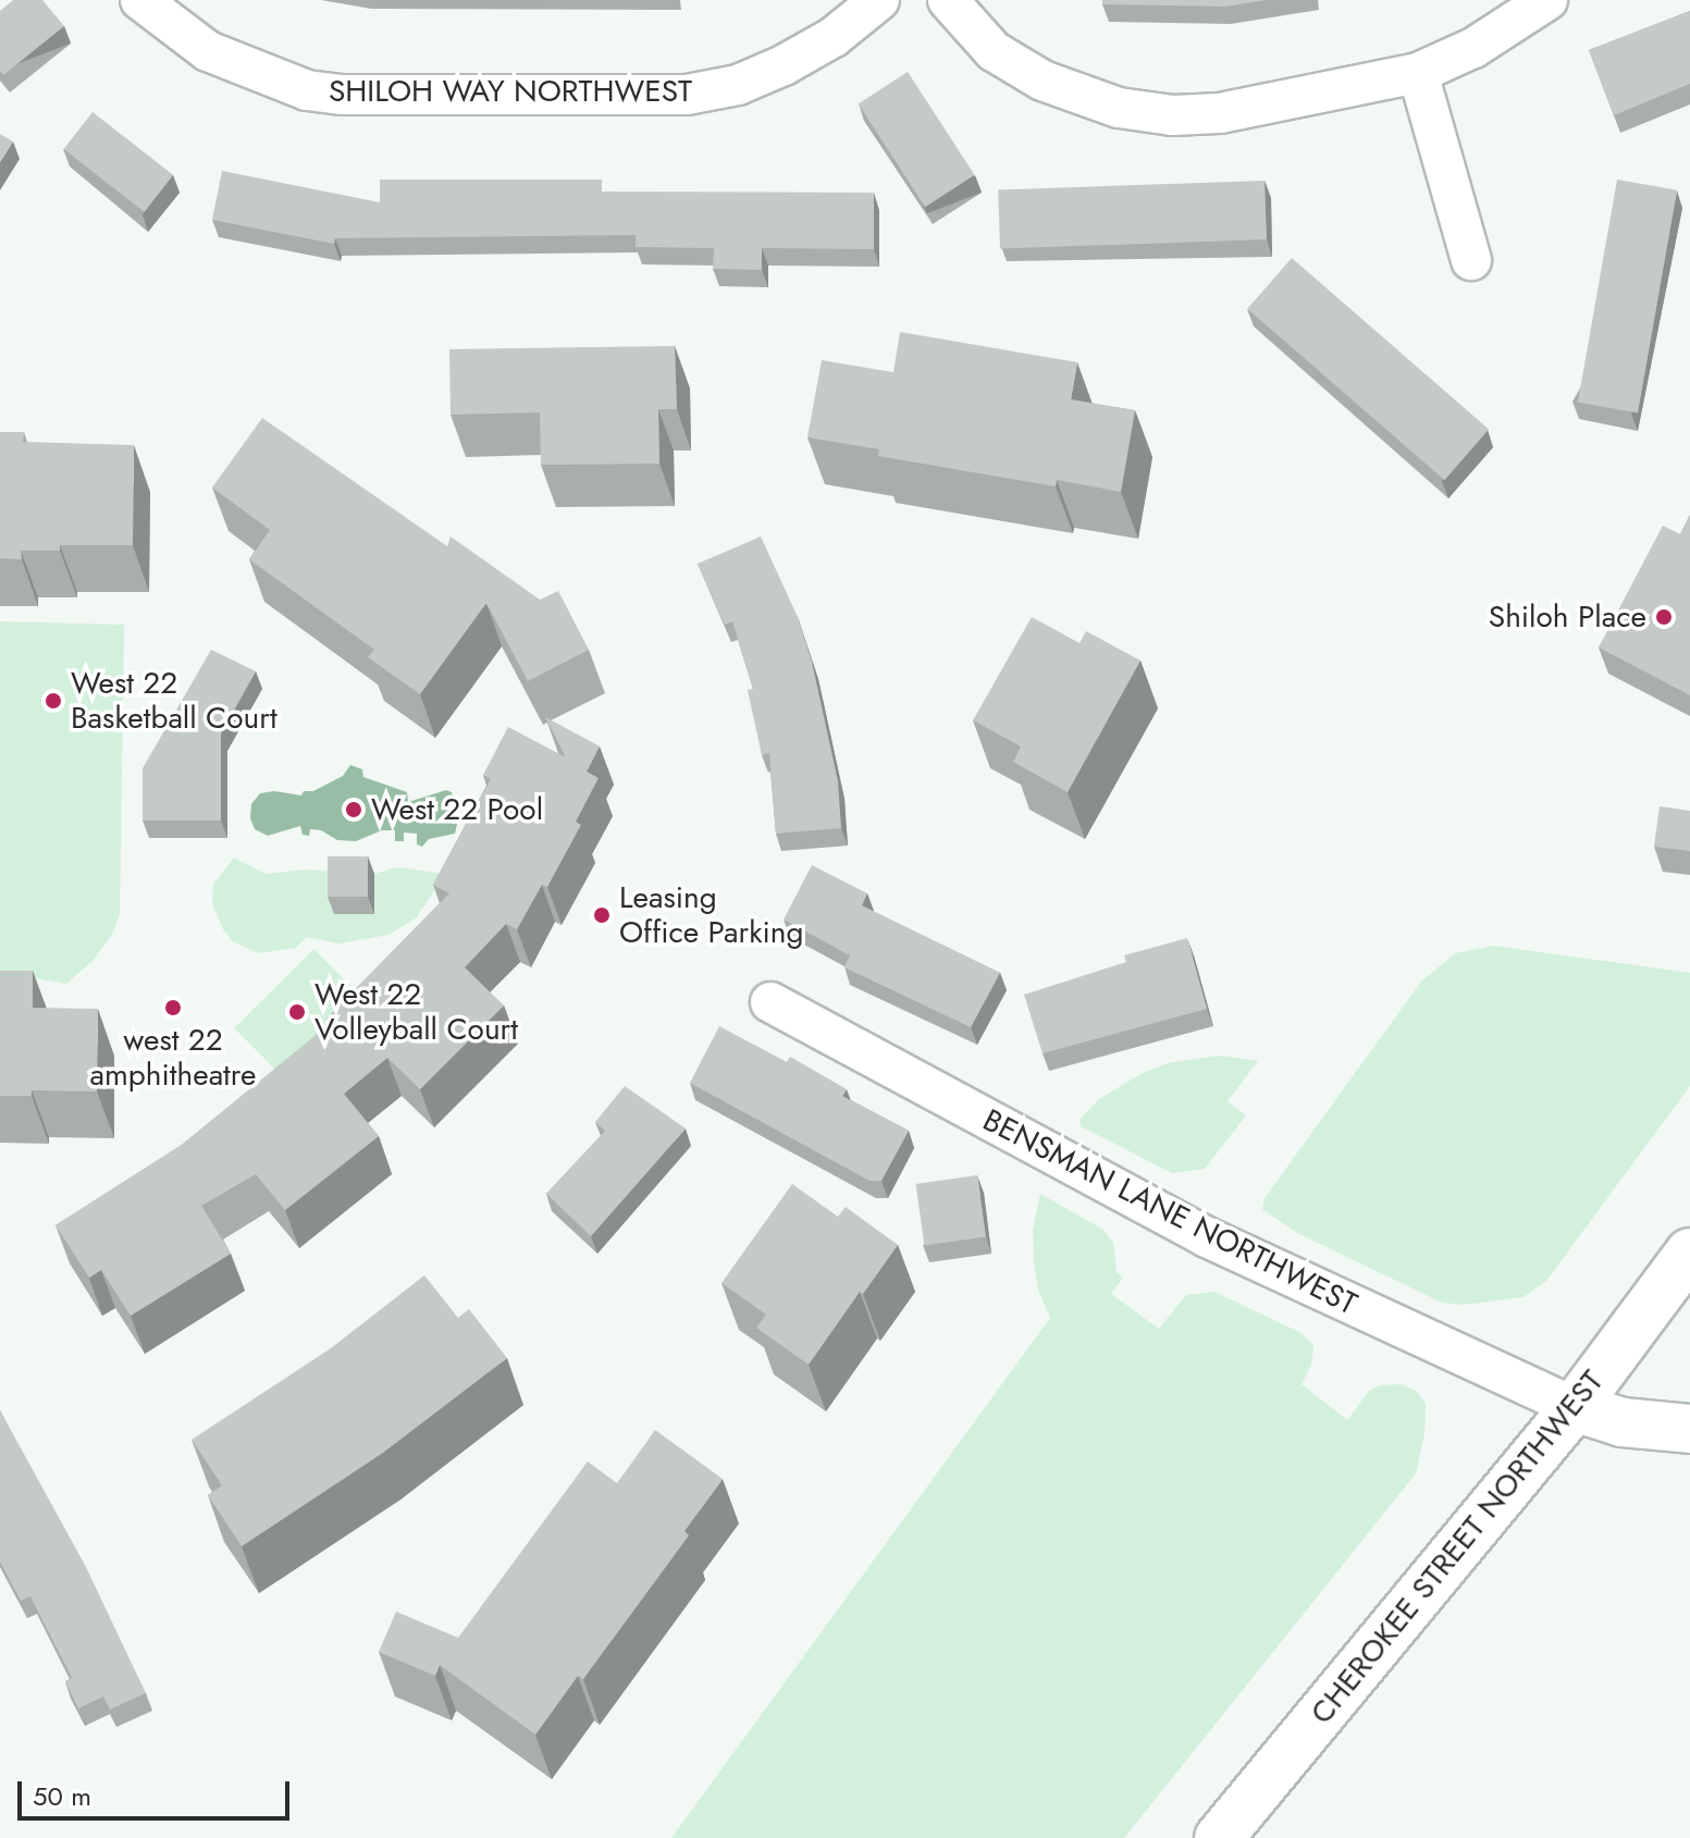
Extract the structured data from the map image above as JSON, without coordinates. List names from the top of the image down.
{
  "streets": {
    "main road": ["CHEROKEE STREET NORTHWEST"],
    "street": ["SHILOH WAY NORTHWEST", "BENSMAN LANE NORTHWEST"]
  },
  "crossings": [
    ["BENSMAN LANE NORTHWEST", "CHEROKEE STREET NORTHWEST"]
  ],
  "places": [
    "Shiloh Place",
    "West 22 Basketball Court",
    "West 22 Pool",
    "Leasing Office Parking",
    "west 22 amphitheatre",
    "West 22 Volleyball Court"
  ],
  "scale_bar": "50 m"
}
